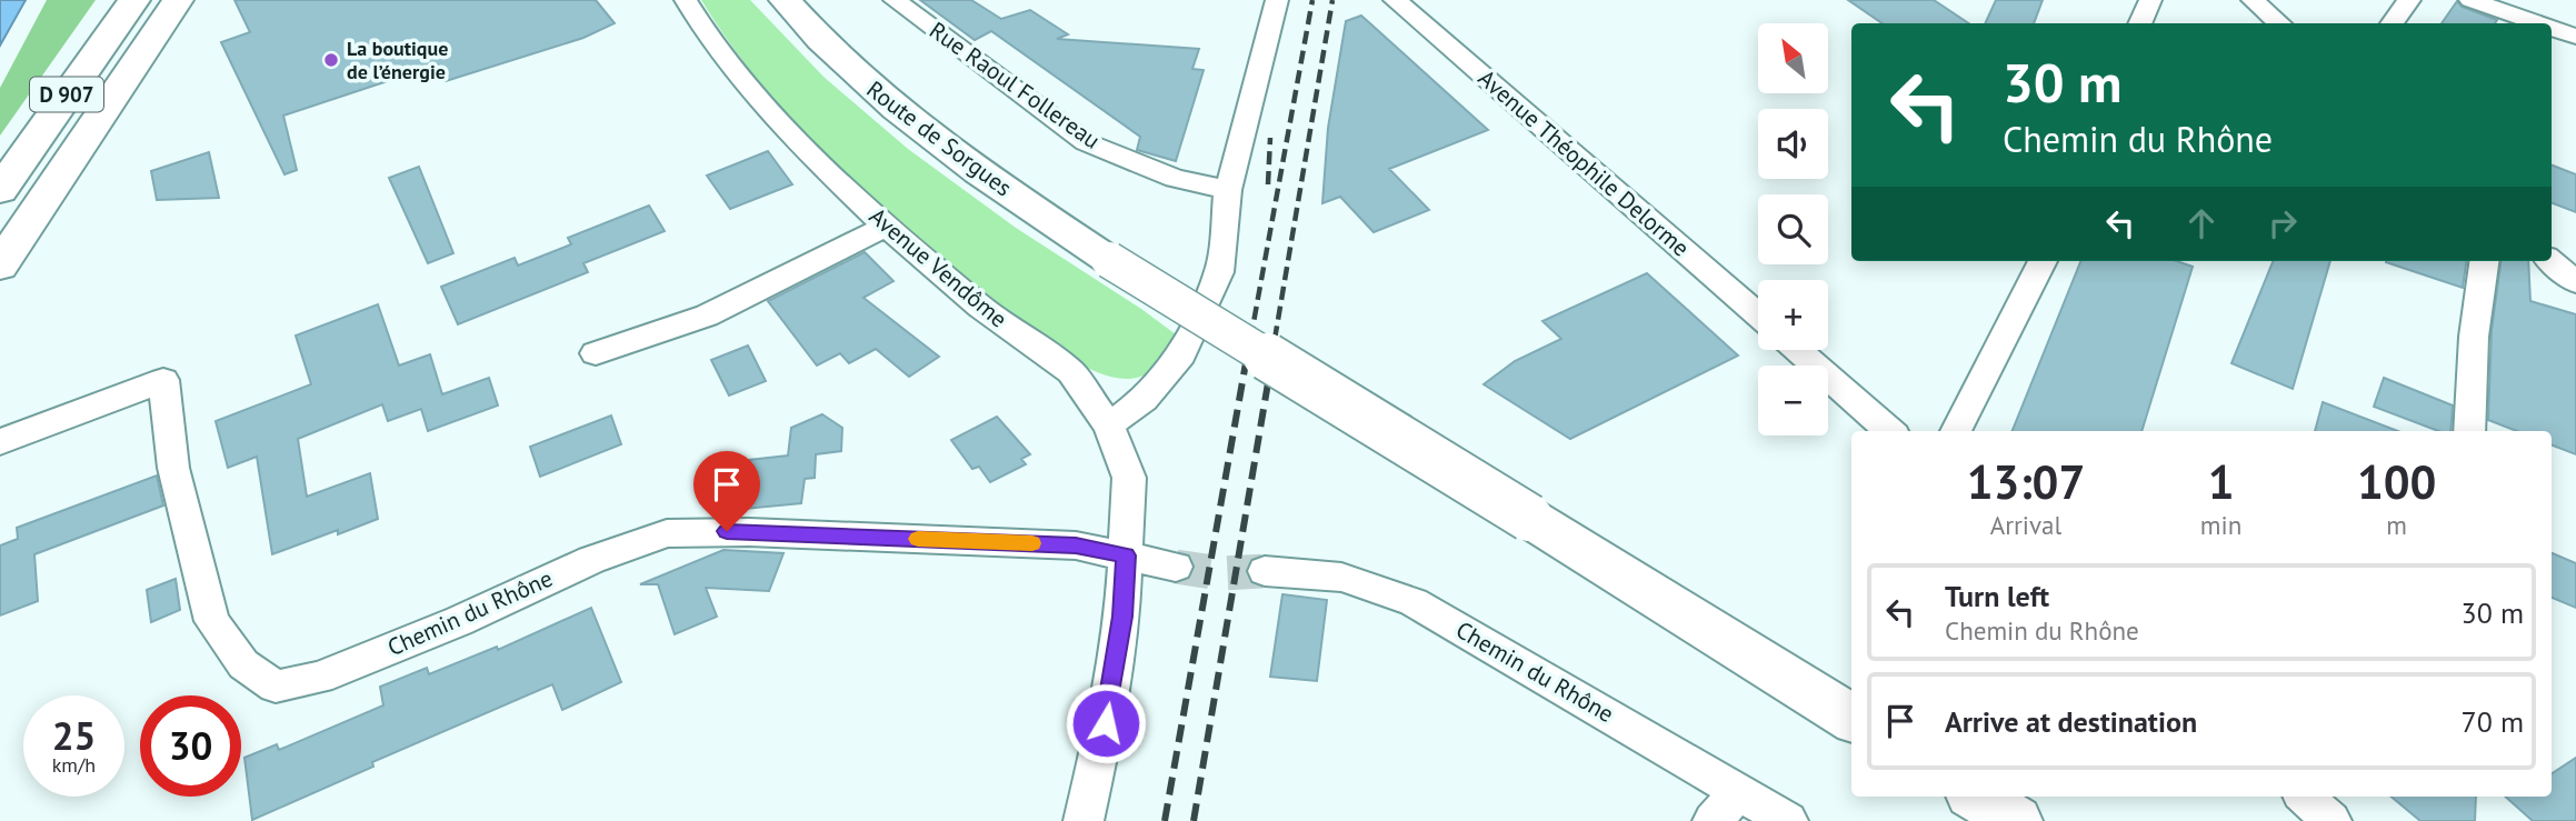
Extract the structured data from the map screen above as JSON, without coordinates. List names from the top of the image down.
{
  "streets": {
    "main road": ["D 907", "Route de Sorgues"],
    "street": [
      "Rue Raoul Follereau",
      "Avenue Théophile Delorme",
      "Avenue Vendôme",
      "Chemin du Rhône"
    ]
  },
  "crossings": [
    ["Avenue Vendôme", "Chemin du Rhône"]
  ],
  "places": ["La boutique de l’énergie"],
  "north": "top left",
  "page": {
    "map_buttons": ["+", "−"],
    "turn": ["30 m", "Chemin du Rhône"],
    "eta": [
      "13:07",
      "Arrival",
      "1",
      "min",
      "100",
      "m"
    ],
    "list": [
      {
        "name": "Turn left",
        "note": "Chemin du Rhône",
        "value": "30 m"
      },
      {
        "name": "Arrive at destination",
        "value": "70 m"
      }
    ],
    "speed": "25 km/h",
    "limit": "30"
  }
}
